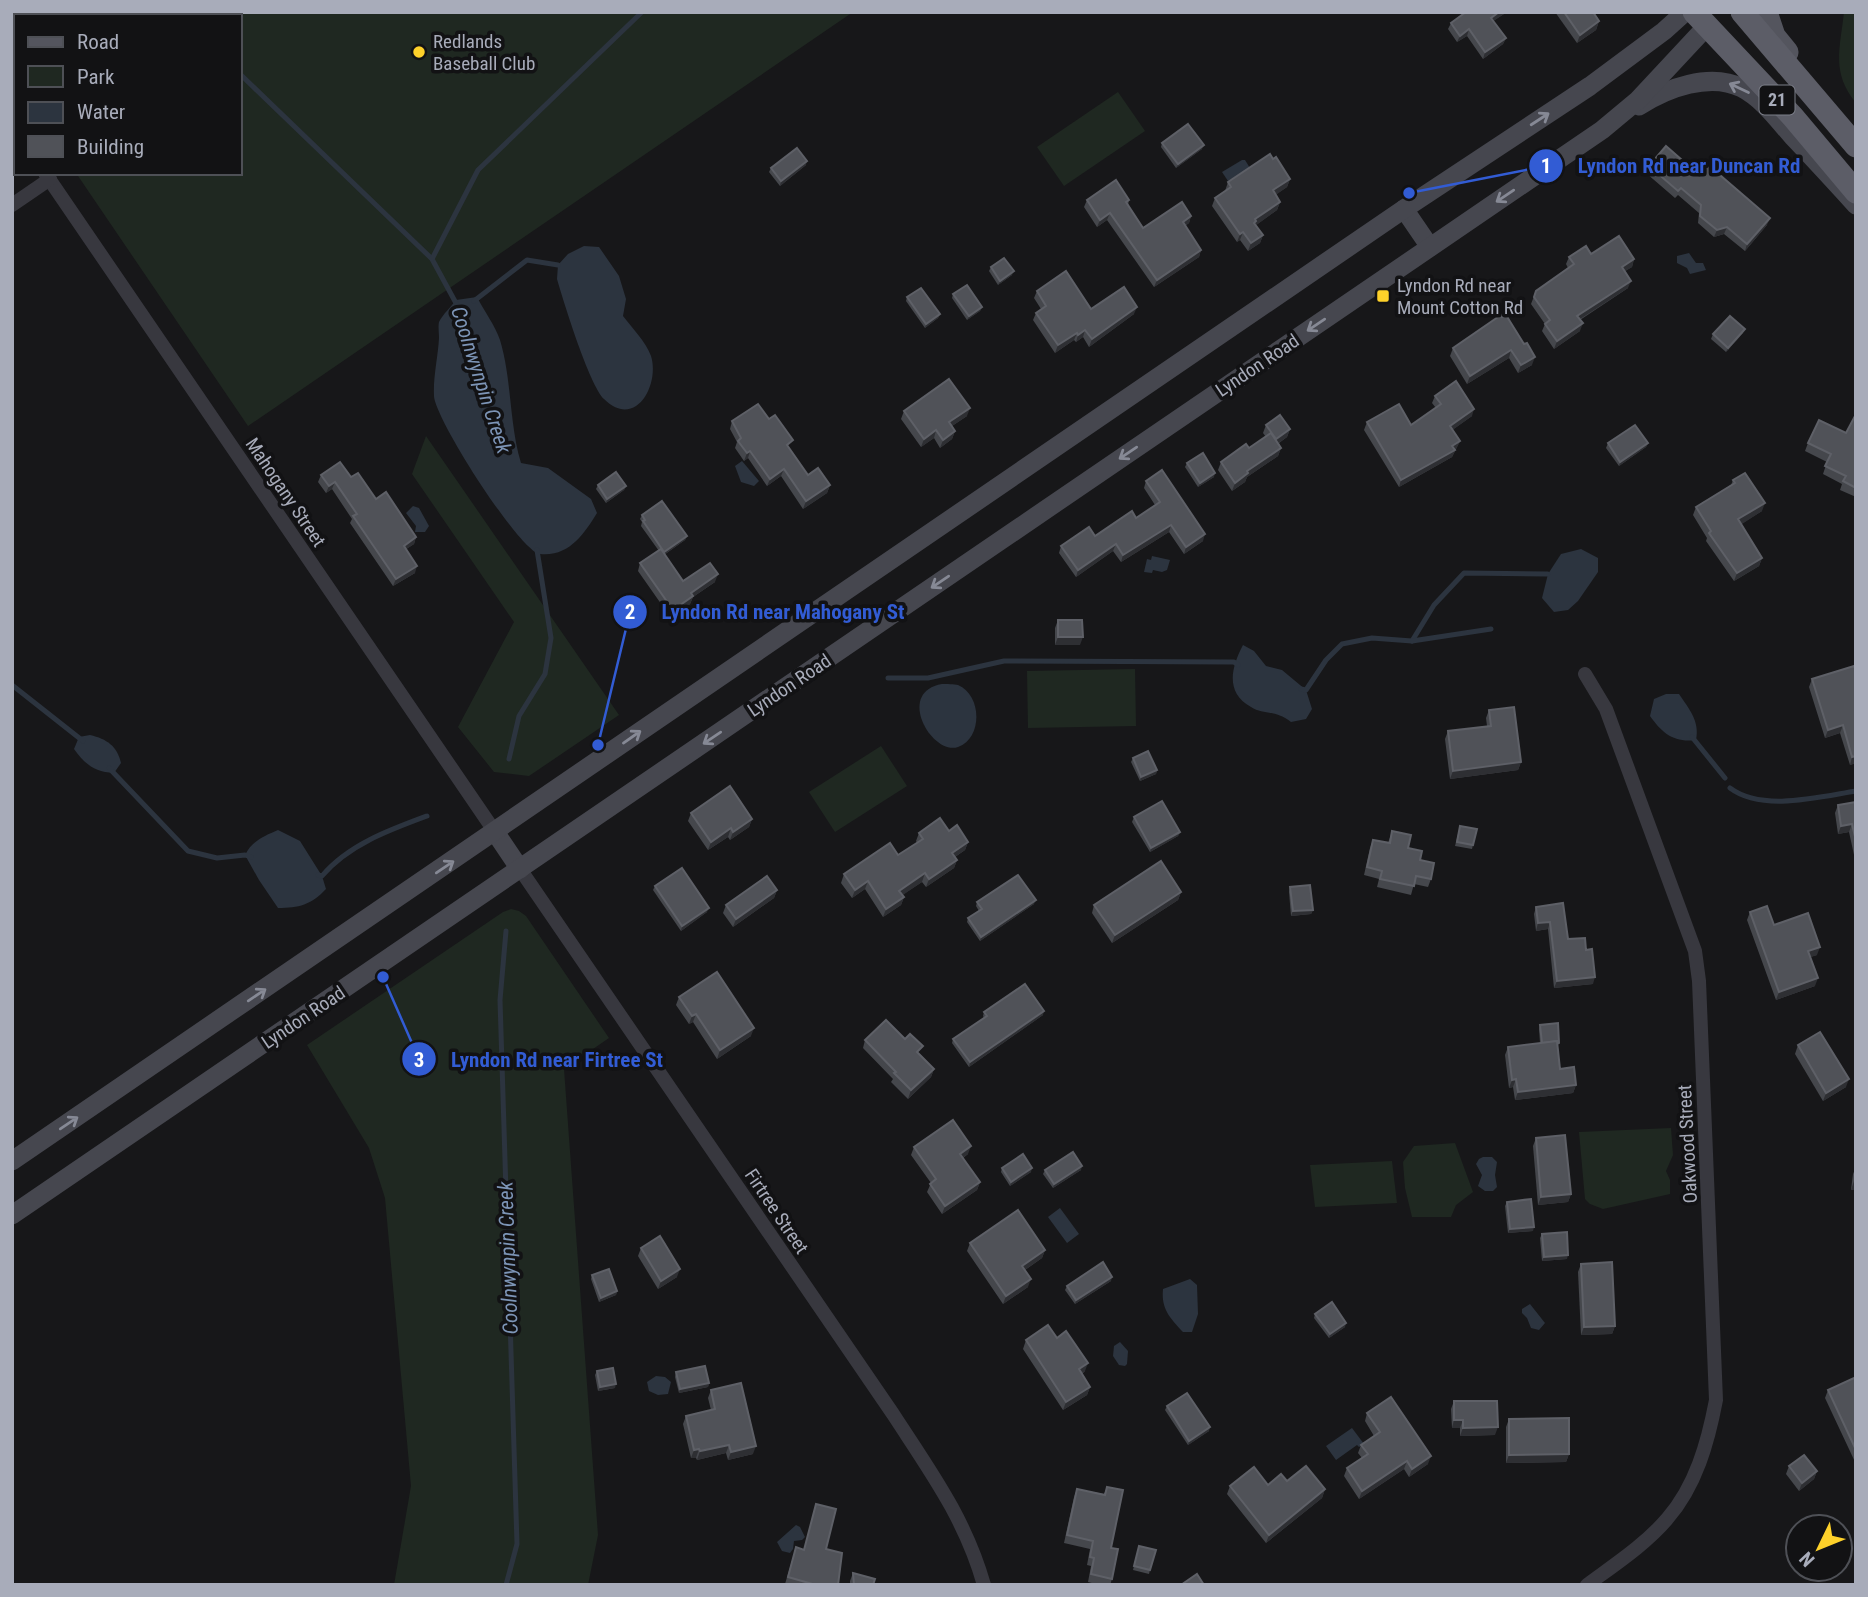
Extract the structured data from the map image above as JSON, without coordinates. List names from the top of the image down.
{
  "streets": {
    "highway": ["21"],
    "main road": ["Lyndon Road"],
    "street": ["Mahogany Street", "Oakwood Street", "Firtree Street"]
  },
  "crossings": [
    ["21", "Lyndon Road"],
    ["Lyndon Road", "Firtree Street"]
  ],
  "water": ["Coolnwynpin Creek"],
  "places": {
    "other": [
      "Redlands Baseball Club",
      "Lyndon Rd near Duncan Rd",
      "Lyndon Rd near Mahogany St",
      "Lyndon Rd near Firtree St"
    ],
    "transit": ["Lyndon Rd near Mount Cotton Rd"]
  },
  "legend": [
    "Road",
    "Park",
    "Water",
    "Building"
  ],
  "north": "bottom left"
}
